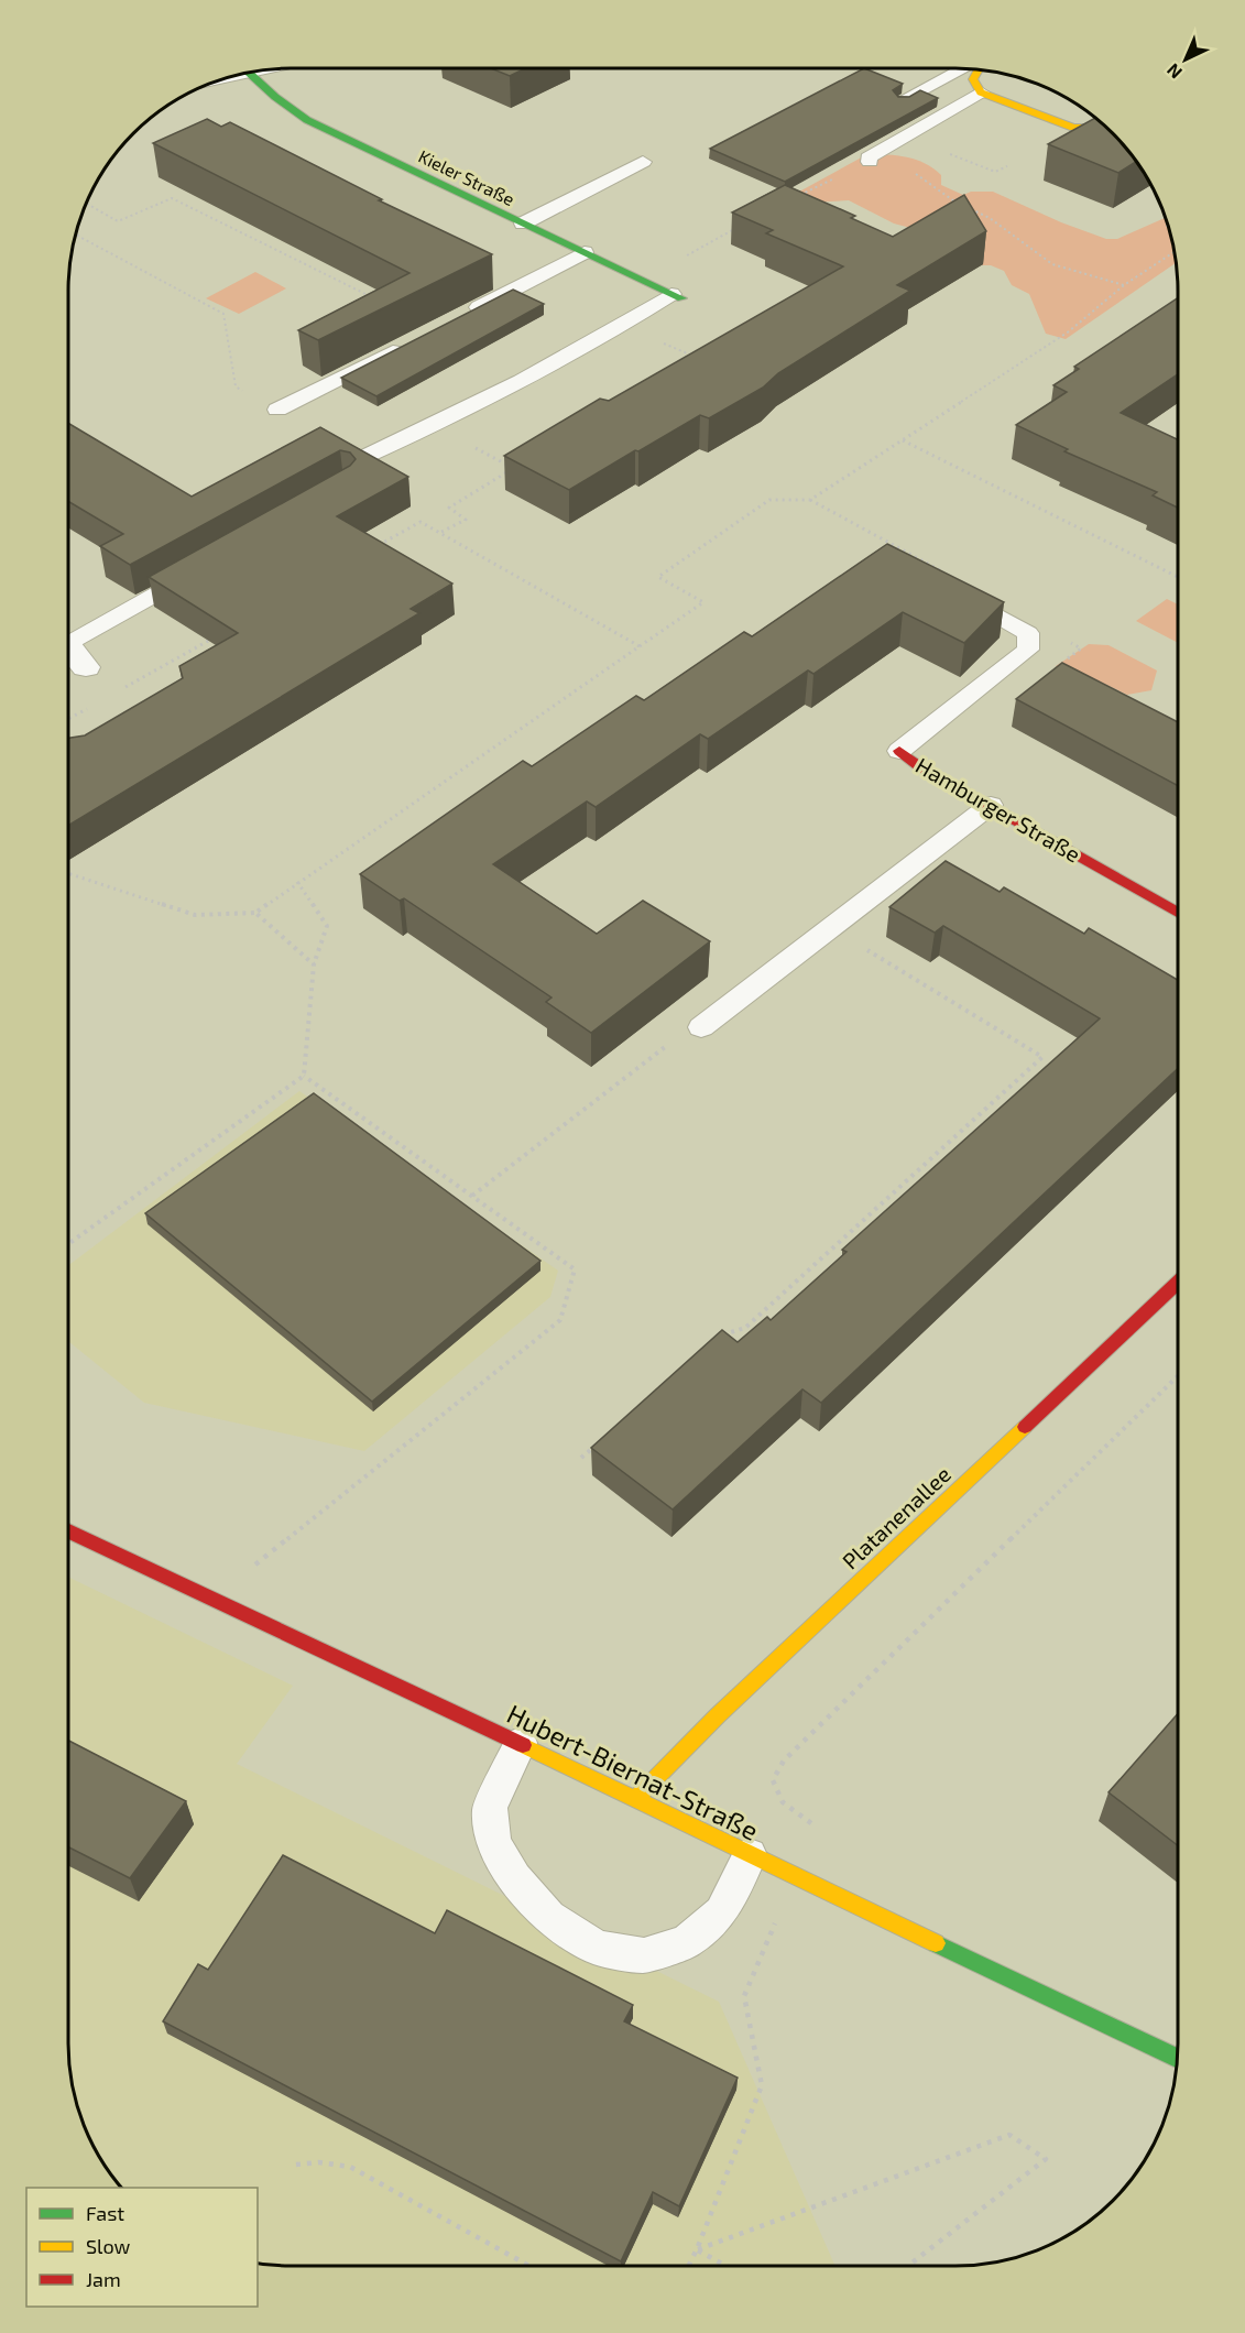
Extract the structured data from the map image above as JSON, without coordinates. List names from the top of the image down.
{
  "streets": {
    "street": [
      "Kieler Straße",
      "Hamburger Straße",
      "Platanenallee",
      "Hubert-Biernat-Straße"
    ]
  },
  "crossings": [
    ["Platanenallee", "Hubert-Biernat-Straße"]
  ],
  "legend": ["Fast", "Slow", "Jam"],
  "north": "bottom left"
}
